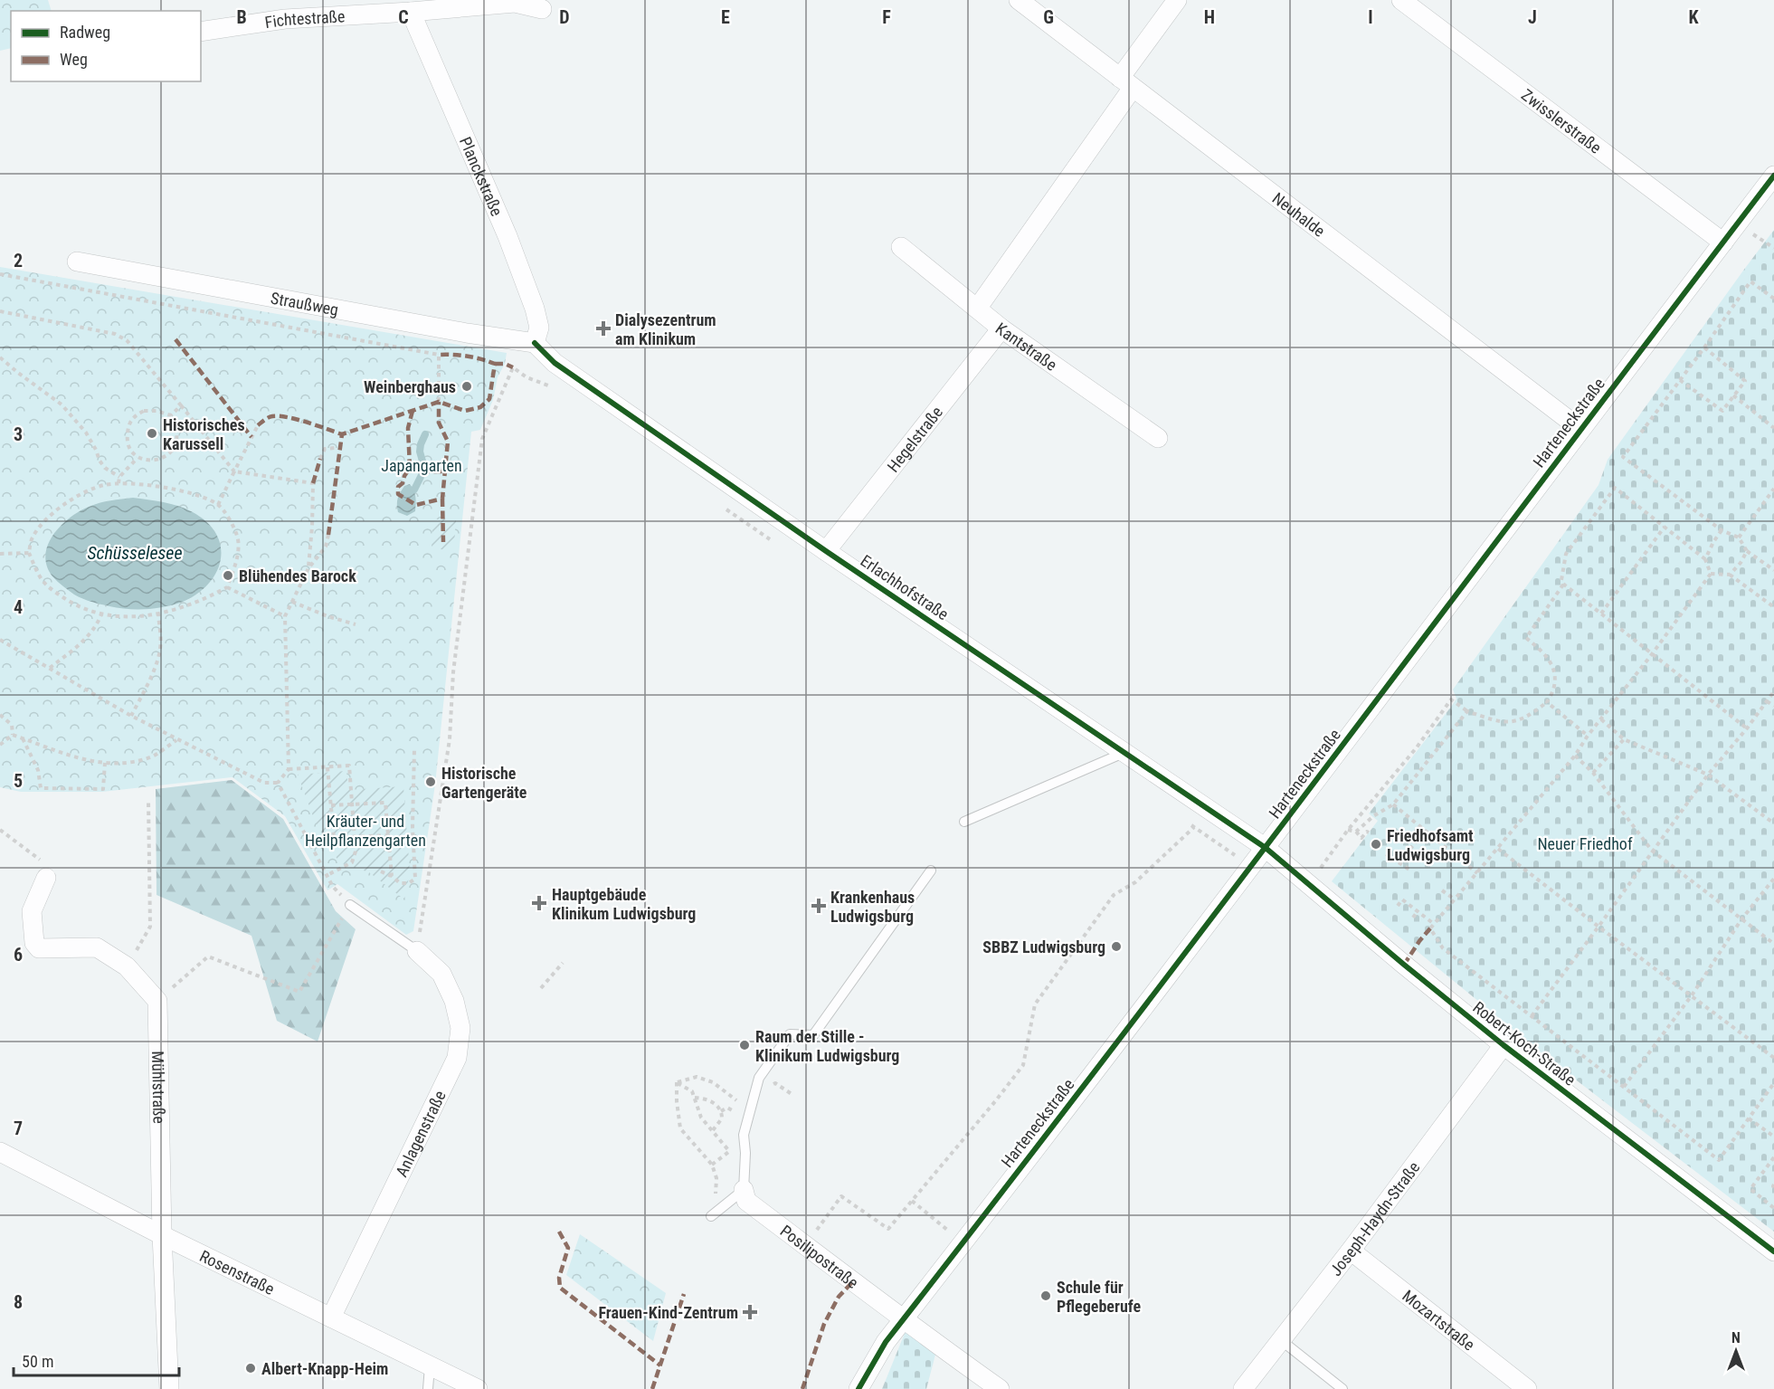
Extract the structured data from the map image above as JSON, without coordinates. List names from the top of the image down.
{
  "streets": {
    "street": [
      "Fichtestraße",
      "Zwisslerstraße",
      "Planckstraße",
      "Neuhalde",
      "Straußweg",
      "Kantstraße",
      "Harteneckstraße",
      "Hegelstraße",
      "Erlachhofstraße",
      "Robert-Koch-Straße",
      "Mühlstraße",
      "Anlagenstraße",
      "Joseph-Haydn-Straße",
      "Posilipostraße",
      "Rosenstraße",
      "Mozartstraße"
    ]
  },
  "crossings": [
    ["Fichtestraße", "Planckstraße"],
    ["Zwisslerstraße", "Harteneckstraße"],
    ["Planckstraße", "Straußweg"],
    ["Planckstraße", "Erlachhofstraße"],
    ["Neuhalde", "Harteneckstraße"],
    ["Straußweg", "Erlachhofstraße"],
    ["Kantstraße", "Hegelstraße"],
    ["Harteneckstraße", "Erlachhofstraße"],
    ["Harteneckstraße", "Robert-Koch-Straße"],
    ["Harteneckstraße", "Posilipostraße"],
    ["Hegelstraße", "Erlachhofstraße"],
    ["Erlachhofstraße", "Robert-Koch-Straße"],
    ["Robert-Koch-Straße", "Joseph-Haydn-Straße"],
    ["Mühlstraße", "Rosenstraße"],
    ["Anlagenstraße", "Rosenstraße"],
    ["Joseph-Haydn-Straße", "Mozartstraße"]
  ],
  "water": ["Schüsselesee"],
  "parks": ["Japangarten", "Kräuter- und Heilpflanzengarten", "Neuer Friedhof"],
  "places": {
    "health": [
      "Dialysezentrum am Klinikum",
      "Hauptgebäude Klinikum Ludwigsburg",
      "Krankenhaus Ludwigsburg",
      "Frauen-Kind-Zentrum"
    ],
    "other": [
      "Weinberghaus",
      "Historisches Karussell",
      "Blühendes Barock",
      "Historische Gartengeräte",
      "Friedhofsamt Ludwigsburg",
      "SBBZ Ludwigsburg",
      "Raum der Stille - Klinikum Ludwigsburg",
      "Schule für Pflegeberufe",
      "Albert-Knapp-Heim"
    ]
  },
  "legend": ["Radweg", "Weg"],
  "scale_bar": "50 m",
  "north": "top",
  "grid": {
    "columns": [
      "B",
      "C",
      "D",
      "E",
      "F",
      "G",
      "H",
      "I",
      "J",
      "K"
    ],
    "rows": [
      "2",
      "3",
      "4",
      "5",
      "6",
      "7",
      "8"
    ]
  }
}
